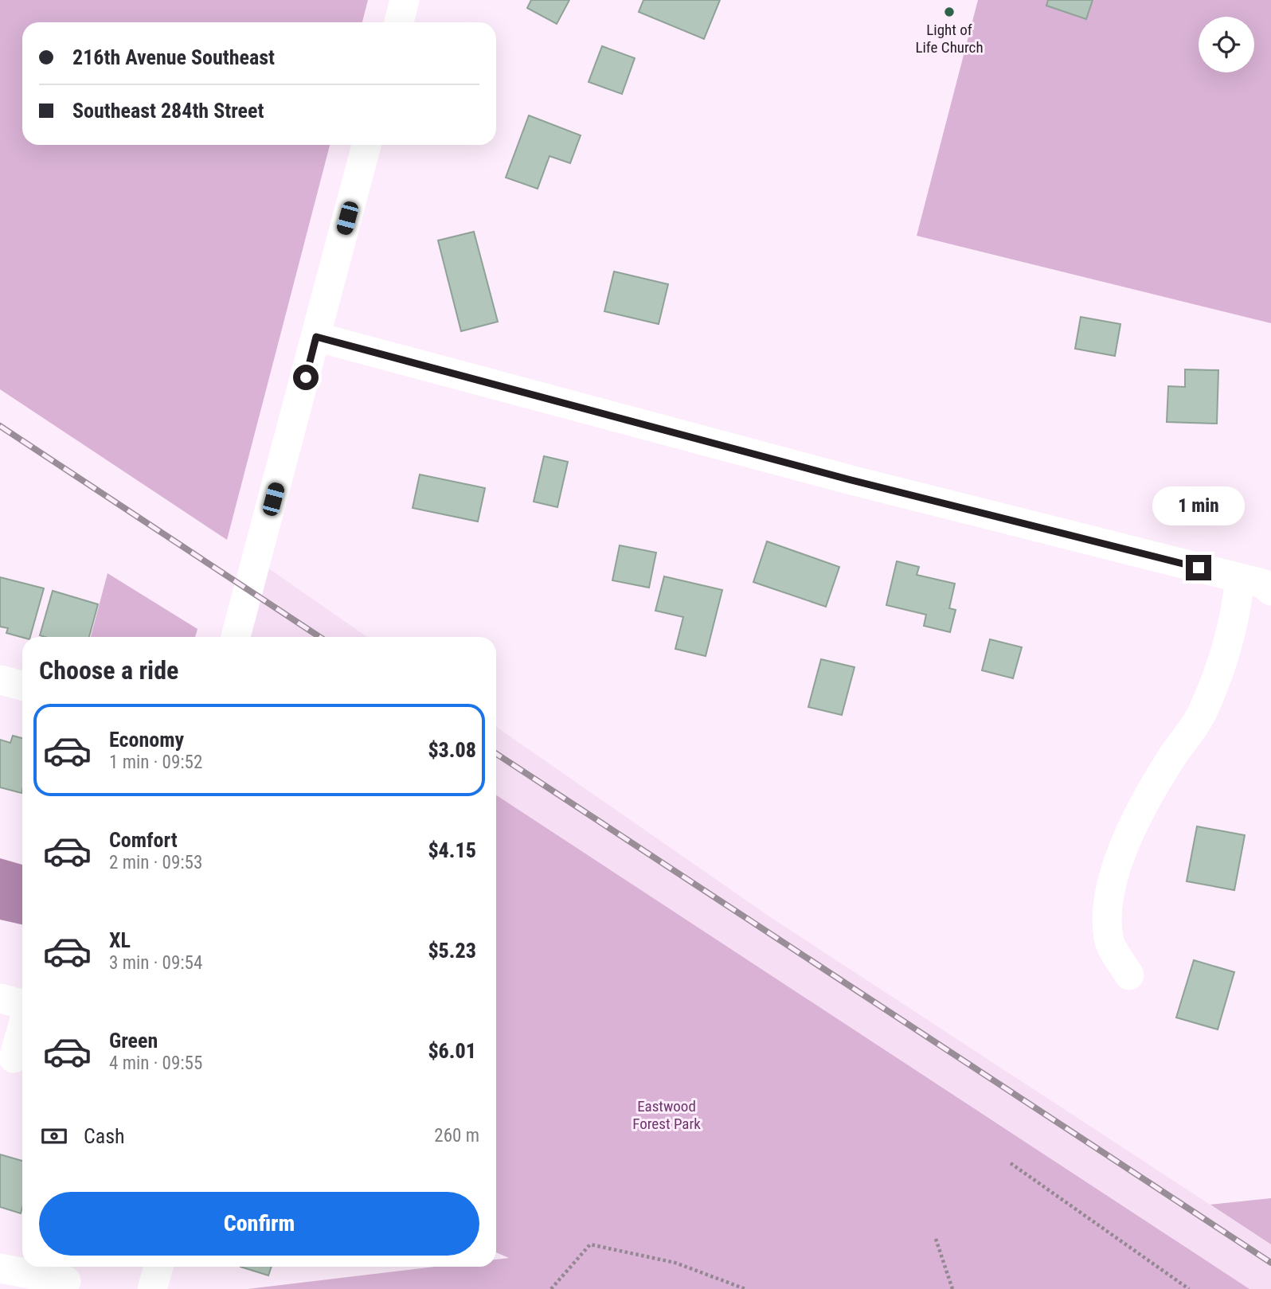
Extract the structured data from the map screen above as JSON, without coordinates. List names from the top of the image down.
{
  "parks": ["Eastwood Forest Park"],
  "places": ["Light of Life Church"],
  "page": {
    "banner": ["216th Avenue Southeast", "Southeast 284th Street"],
    "bubble": "1 min",
    "heading": "Choose a ride",
    "list": [
      {
        "name": "Economy",
        "note": "1 min · 09:52",
        "value": "$3.08"
      },
      {
        "name": "Comfort",
        "note": "2 min · 09:53",
        "value": "$4.15"
      },
      {
        "name": "XL",
        "note": "3 min · 09:54",
        "value": "$5.23"
      },
      {
        "name": "Green",
        "note": "4 min · 09:55",
        "value": "$6.01"
      }
    ],
    "pay": ["Cash", "260 m"],
    "buttons": "Confirm"
  }
}
